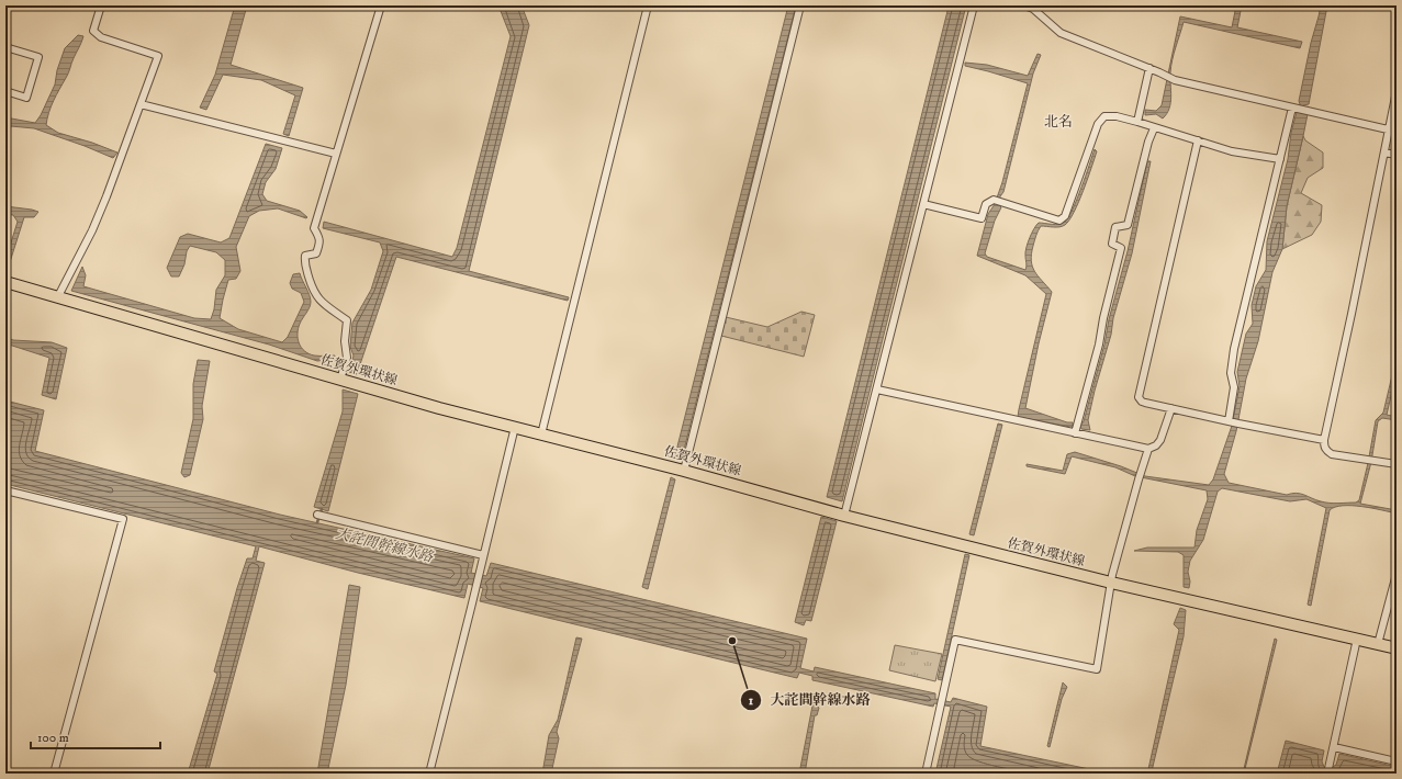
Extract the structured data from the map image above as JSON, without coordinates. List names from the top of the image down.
{
  "streets": {
    "main road": ["佐賀外環状線"]
  },
  "districts": ["北名"],
  "water": ["大詫間幹線水路"],
  "places": ["大詫間幹線水路"],
  "scale_bar": "100 m"
}
